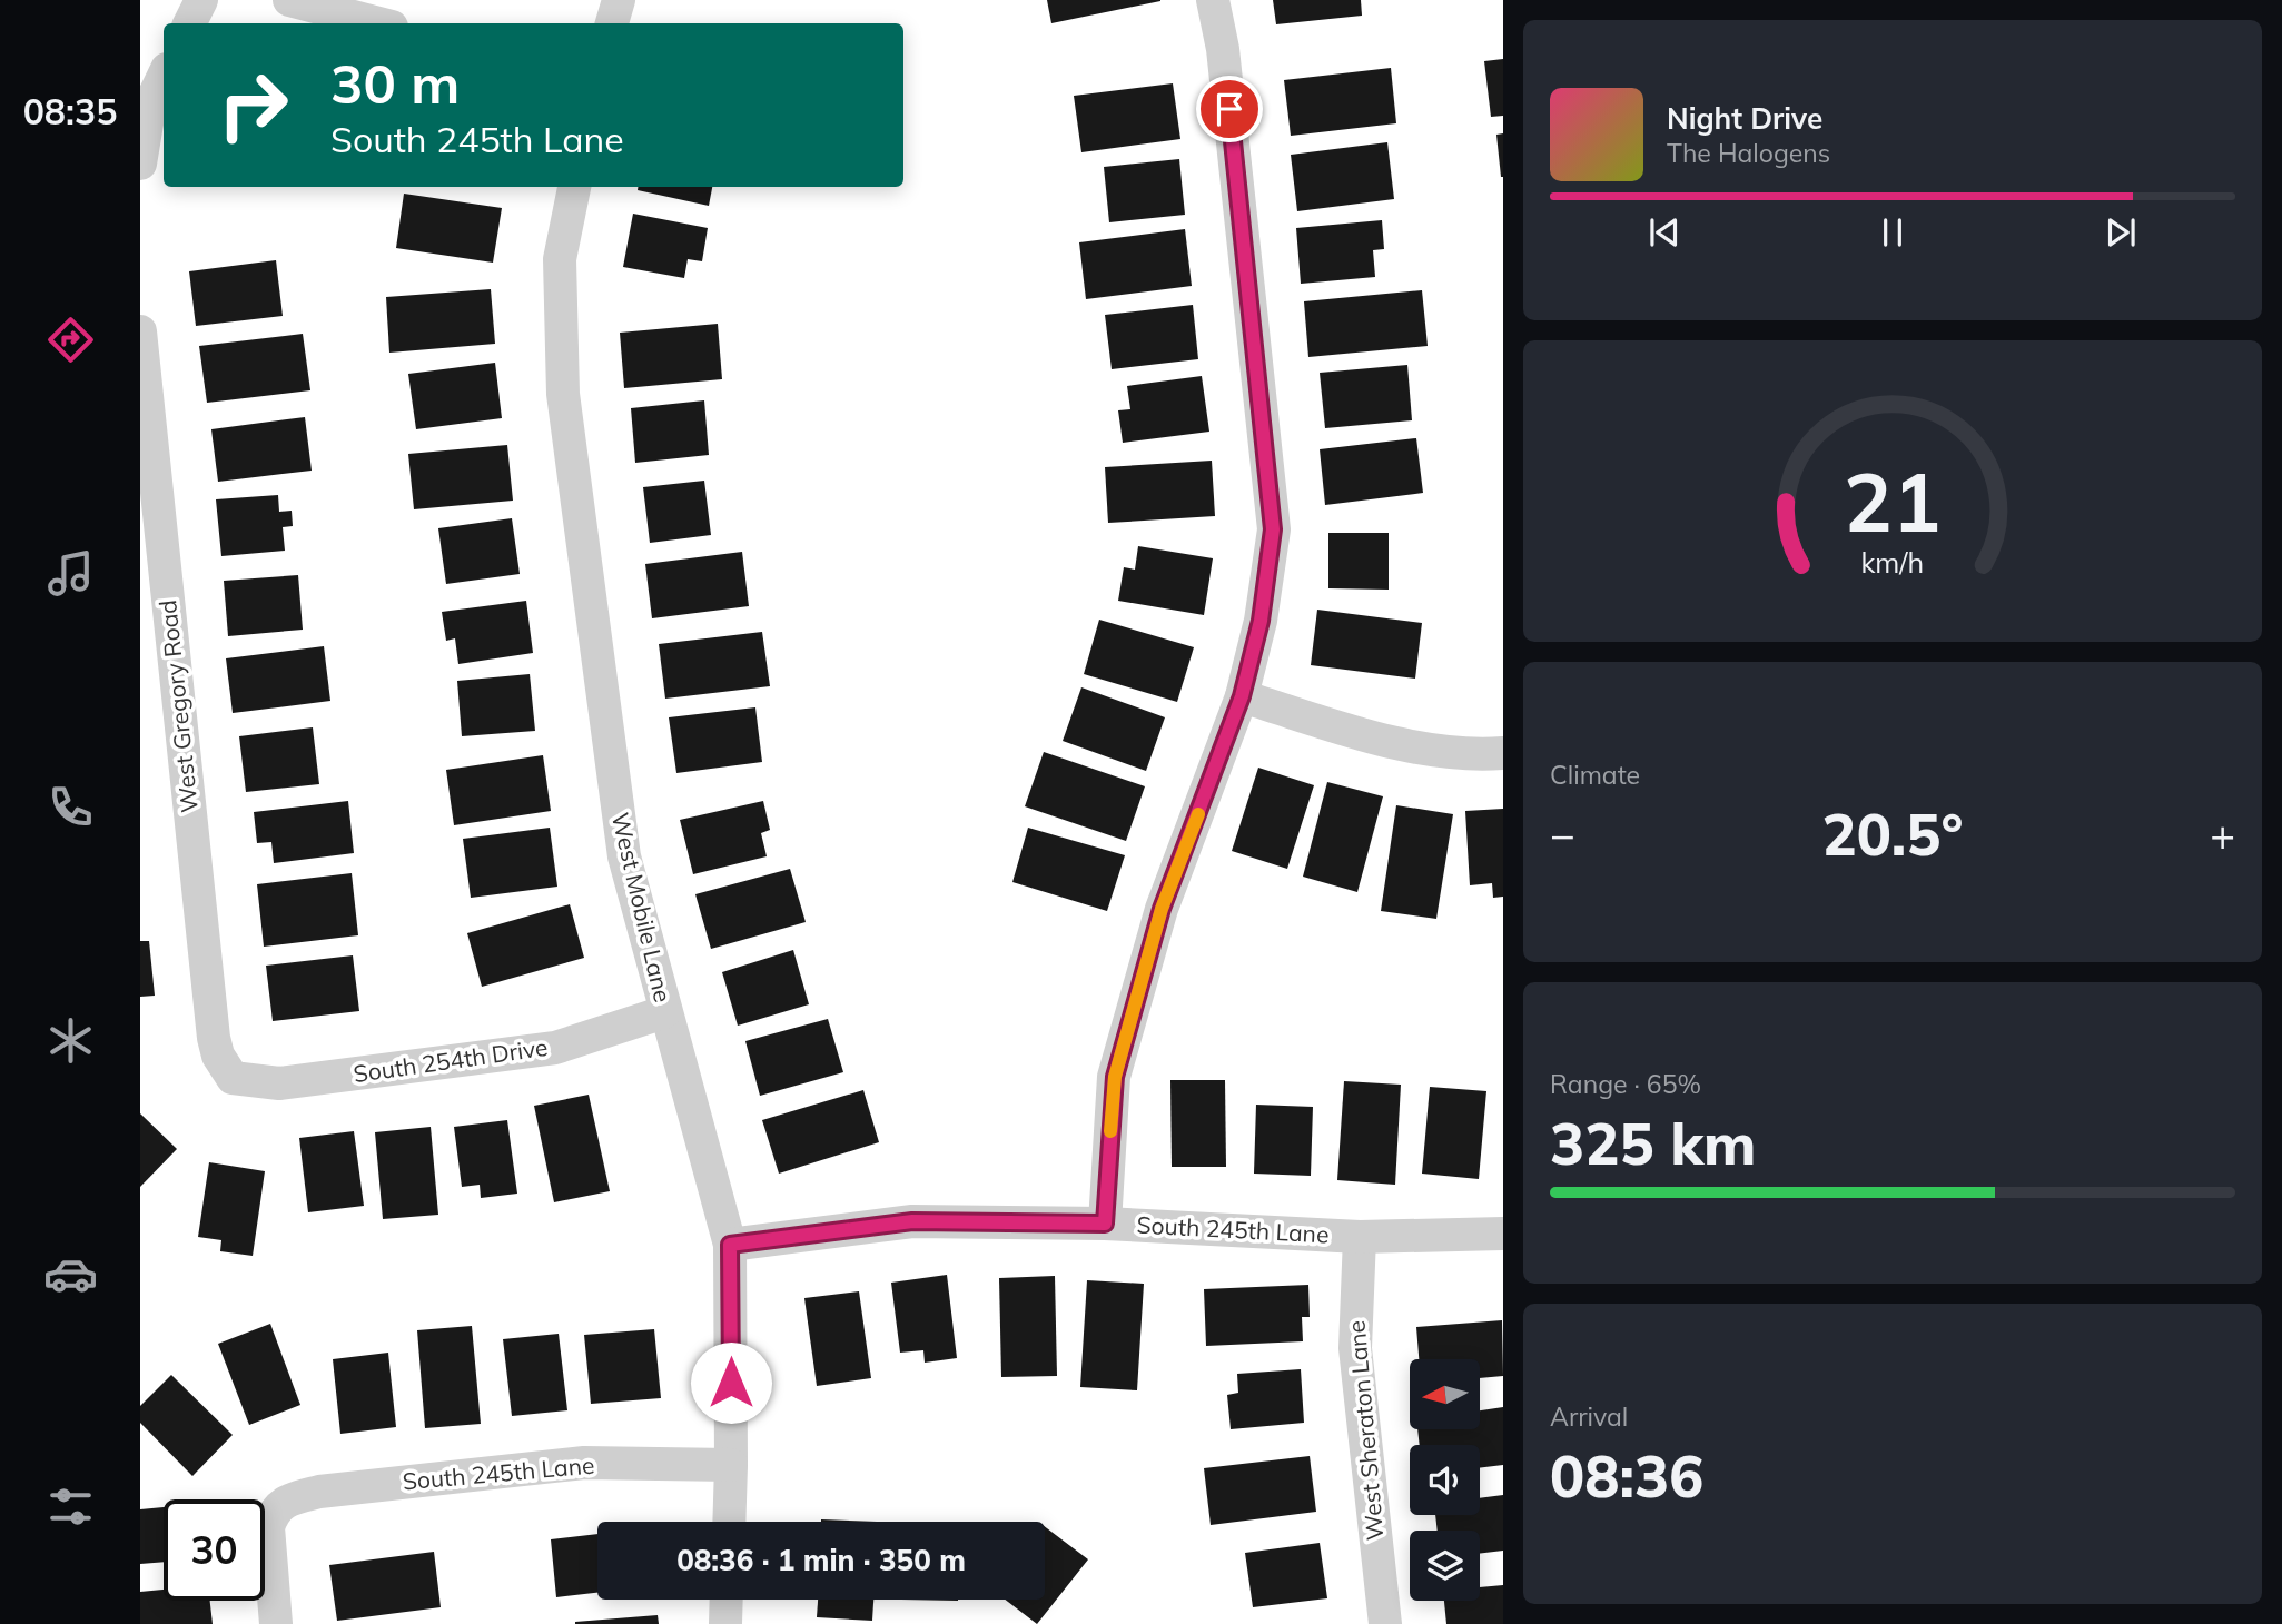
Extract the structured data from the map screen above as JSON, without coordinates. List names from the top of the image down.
{
  "streets": {
    "street": [
      "West Gregory Road",
      "West Mobile Lane",
      "South 254th Drive",
      "South 245th Lane",
      "West Sheraton Lane"
    ]
  },
  "crossings": [
    ["West Gregory Road", "South 254th Drive"],
    ["West Mobile Lane", "South 254th Drive"],
    ["West Mobile Lane", "South 245th Lane"],
    ["South 245th Lane", "West Sheraton Lane"]
  ],
  "north": "left",
  "page": {
    "tabs": "08:35",
    "turn": ["30 m", "South 245th Lane"],
    "song": ["Night Drive", "The Halogens"],
    "tile": [
      "Climate",
      ["Range · 65%", "325 km"],
      ["Arrival", "08:36"]
    ],
    "heat": ["−", "20.5°", "+"],
    "limit": "30",
    "trip": "08:36 · 1 min · 350 m",
    "gauge": ["21", "km/h"]
  }
}
